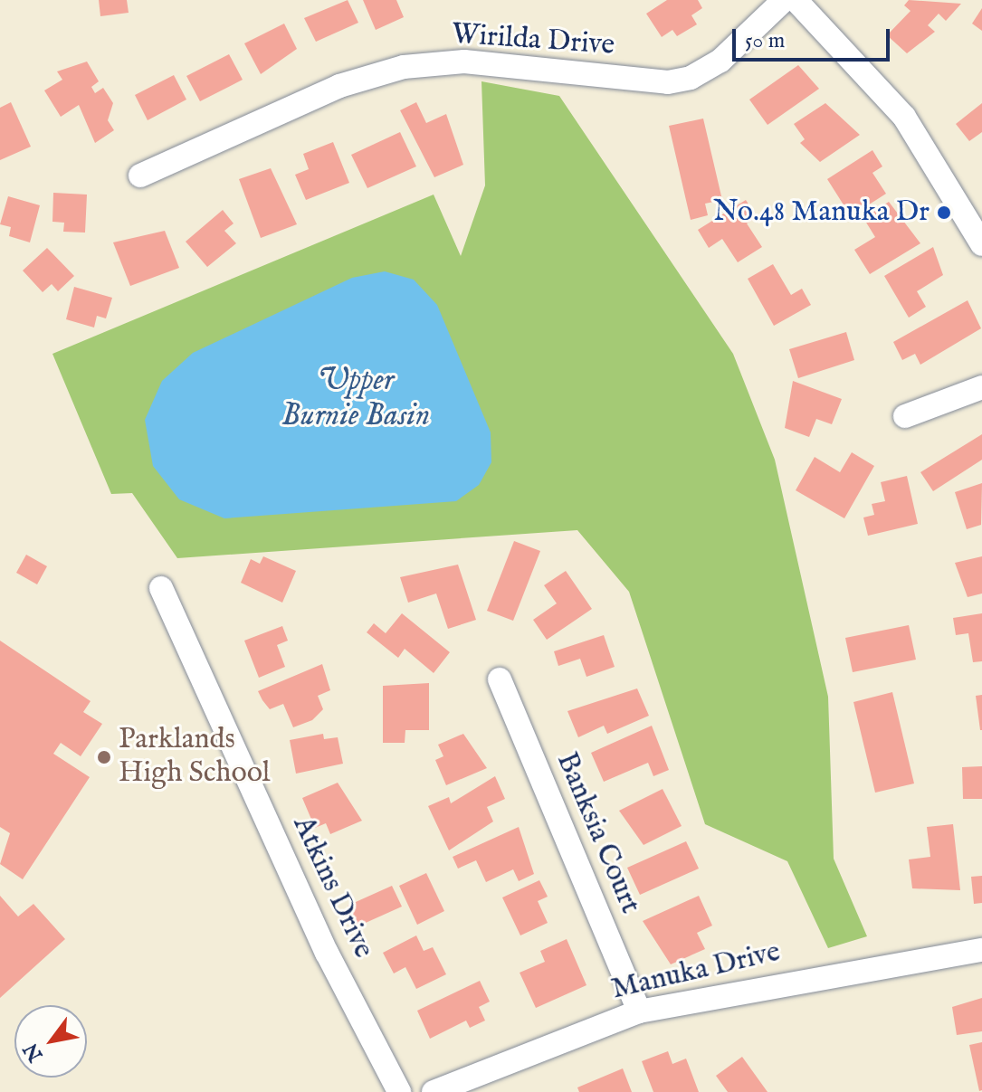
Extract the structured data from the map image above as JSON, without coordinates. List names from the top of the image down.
{
  "streets": {
    "street": [
      "Wirilda Drive",
      "Banksia Court",
      "Atkins Drive",
      "Manuka Drive"
    ]
  },
  "crossings": [
    ["Banksia Court", "Manuka Drive"]
  ],
  "water": ["Upper Burnie Basin"],
  "places": ["No.48 Manuka Dr", "Parklands High School"],
  "scale_bar": "50 m",
  "north": "bottom left"
}
